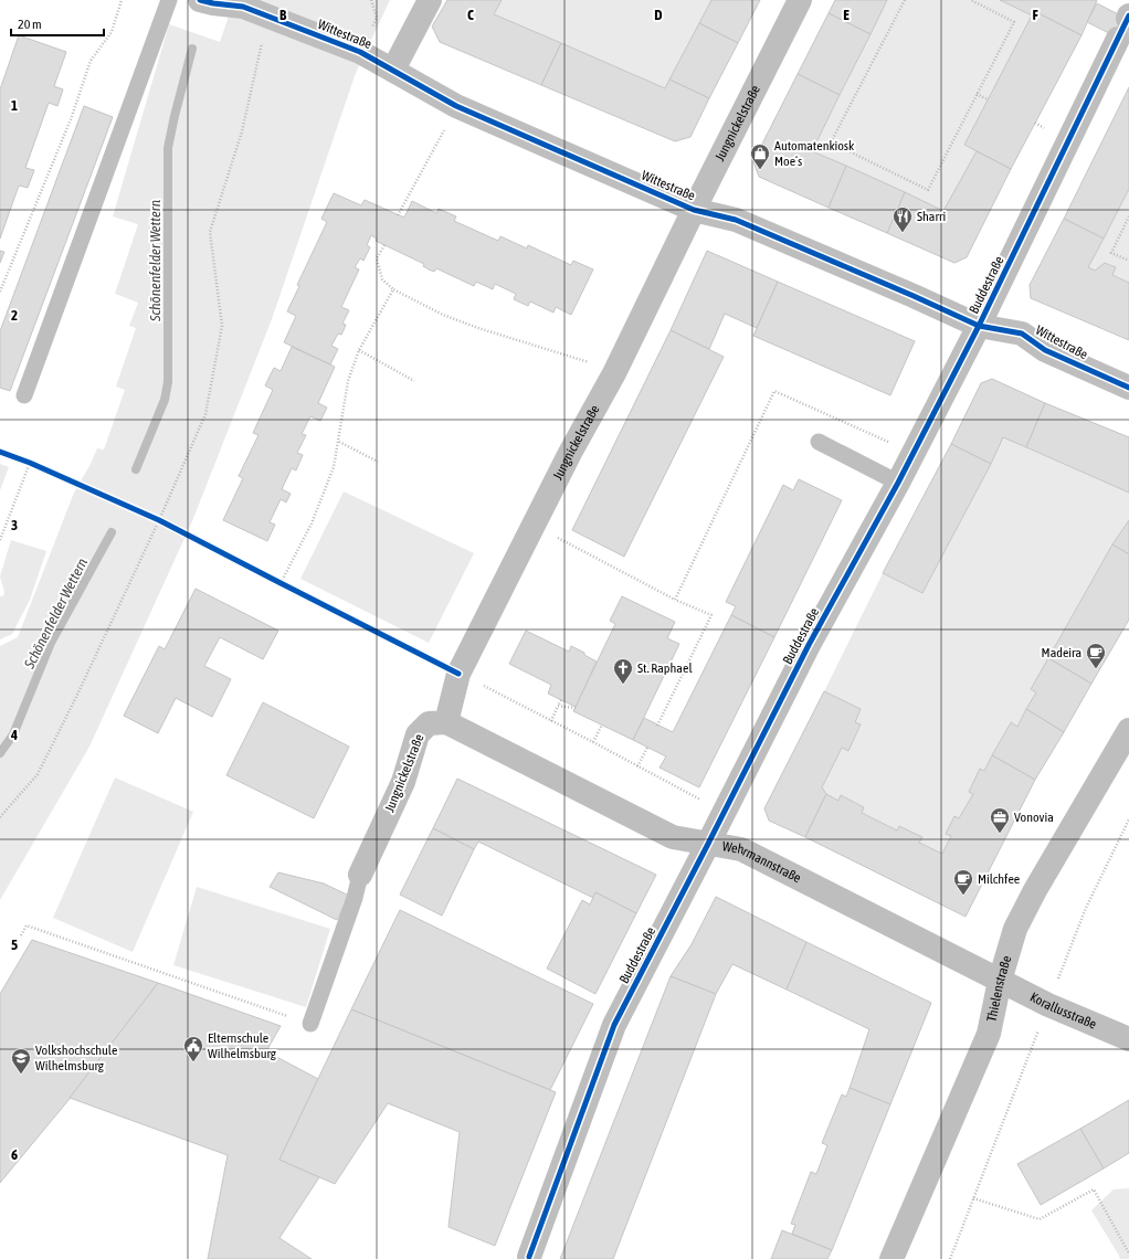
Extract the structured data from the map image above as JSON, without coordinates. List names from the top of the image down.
{
  "streets": {
    "street": [
      "Wittestraße",
      "Jungnickelstraße",
      "Buddestraße",
      "Wehrmannstraße",
      "Thielenstraße",
      "Korallusstraße"
    ]
  },
  "crossings": [
    ["Wittestraße", "Jungnickelstraße"],
    ["Wittestraße", "Buddestraße"],
    ["Jungnickelstraße", "Wehrmannstraße"],
    ["Buddestraße", "Wehrmannstraße"],
    ["Wehrmannstraße", "Thielenstraße"],
    ["Wehrmannstraße", "Korallusstraße"],
    ["Thielenstraße", "Korallusstraße"]
  ],
  "water": ["Schönenfelder Wettern"],
  "places": {
    "shop": ["Automatenkiosk Moe´s"],
    "restaurant": ["Sharri"],
    "cafe": ["Madeira", "Milchfee"],
    "church": ["St. Raphael"],
    "office": ["Vonovia"],
    "public building": ["Elternschule Wilhelmsburg"],
    "school or university": ["Volkshochschule Wilhelmsburg"]
  },
  "scale_bar": "20 m",
  "grid": {
    "columns": [
      "B",
      "C",
      "D",
      "E",
      "F"
    ],
    "rows": [
      "1",
      "2",
      "3",
      "4",
      "5",
      "6"
    ]
  }
}
